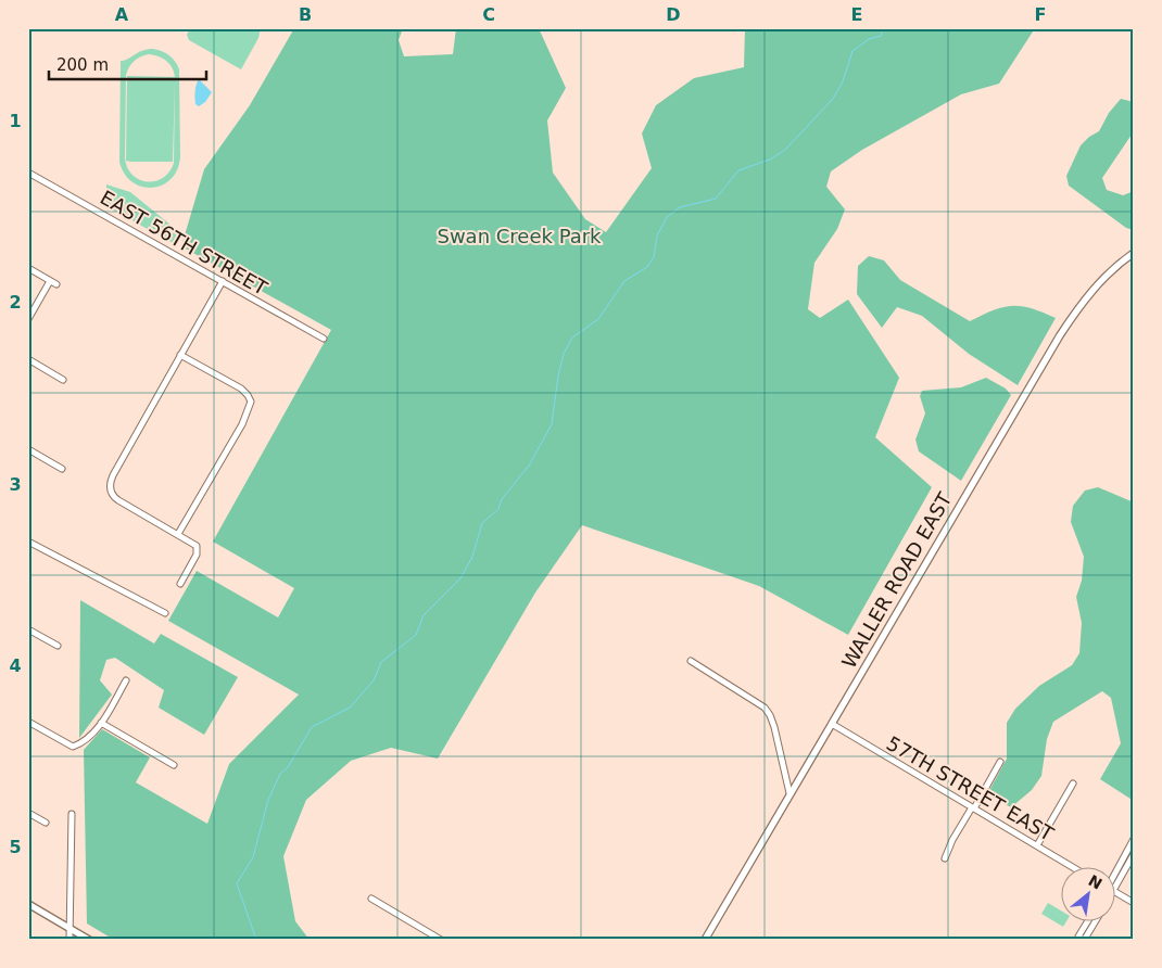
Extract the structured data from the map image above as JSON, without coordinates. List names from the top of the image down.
{
  "streets": {
    "street": ["EAST 56TH STREET", "WALLER ROAD EAST", "57TH STREET EAST"]
  },
  "crossings": [
    ["WALLER ROAD EAST", "57TH STREET EAST"]
  ],
  "parks": ["Swan Creek Park"],
  "scale_bar": "200 m",
  "north": "top right",
  "grid": {
    "columns": [
      "A",
      "B",
      "C",
      "D",
      "E",
      "F"
    ],
    "rows": [
      "1",
      "2",
      "3",
      "4",
      "5"
    ]
  }
}
